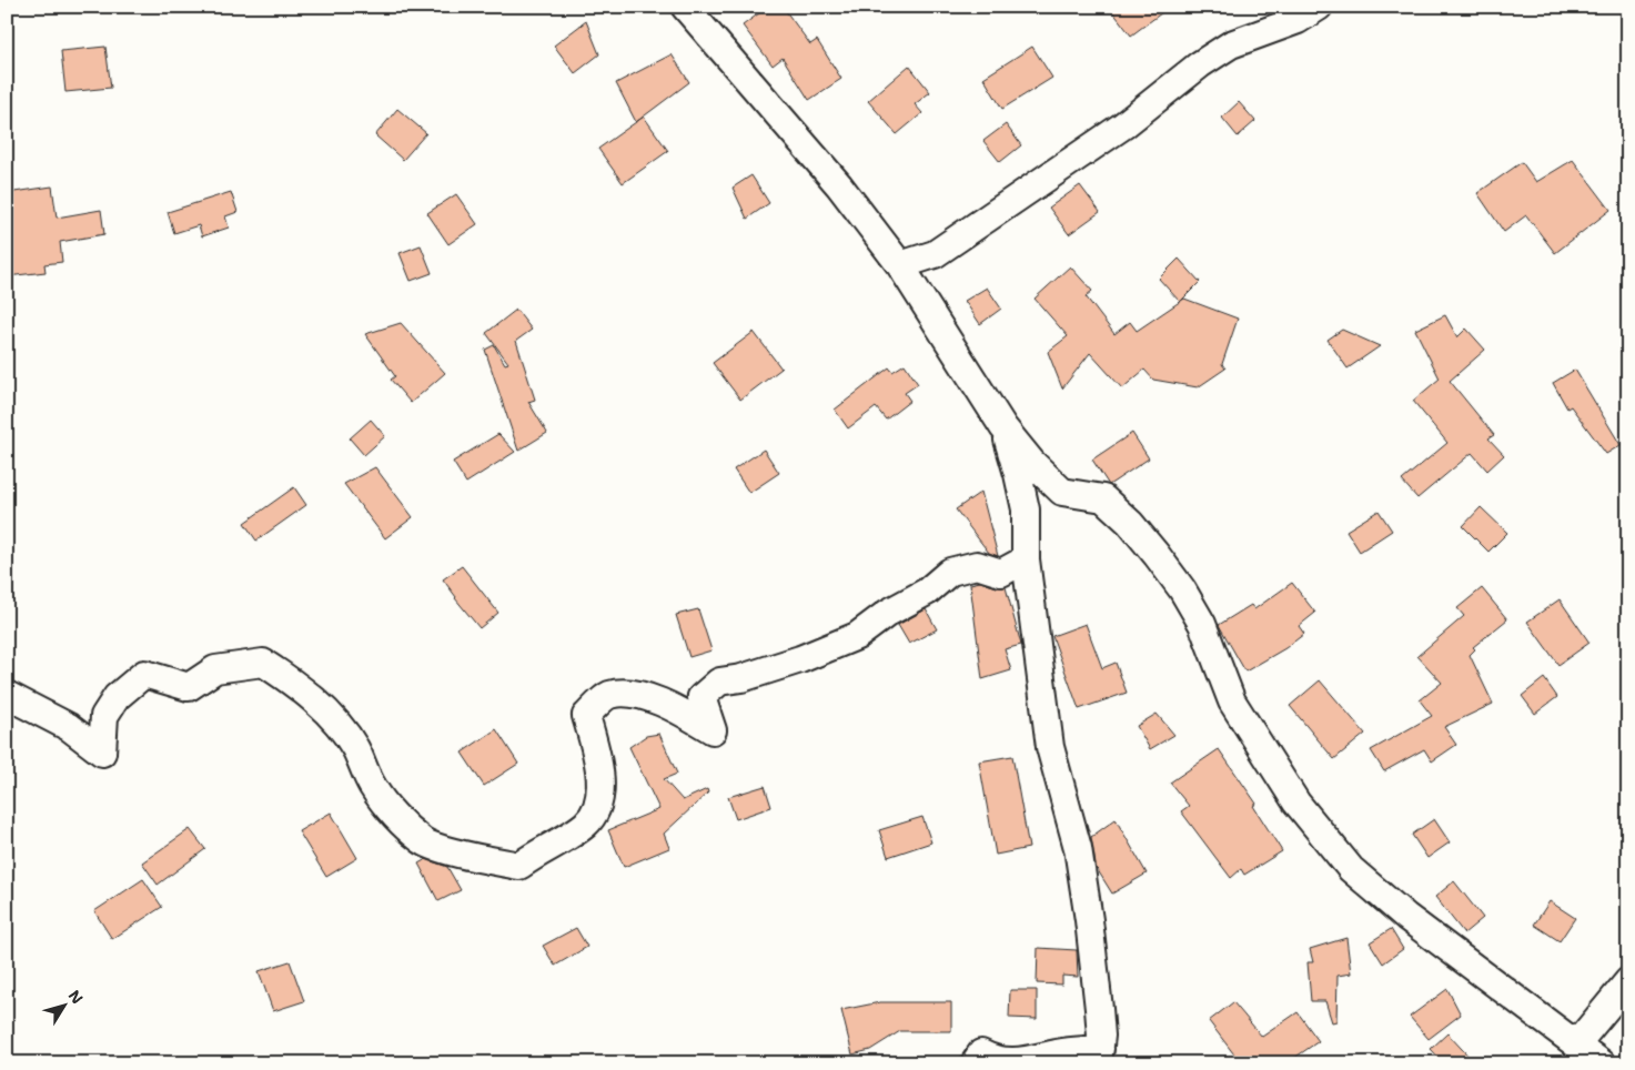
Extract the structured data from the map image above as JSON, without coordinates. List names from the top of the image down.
{
  "north": "top right"
}
